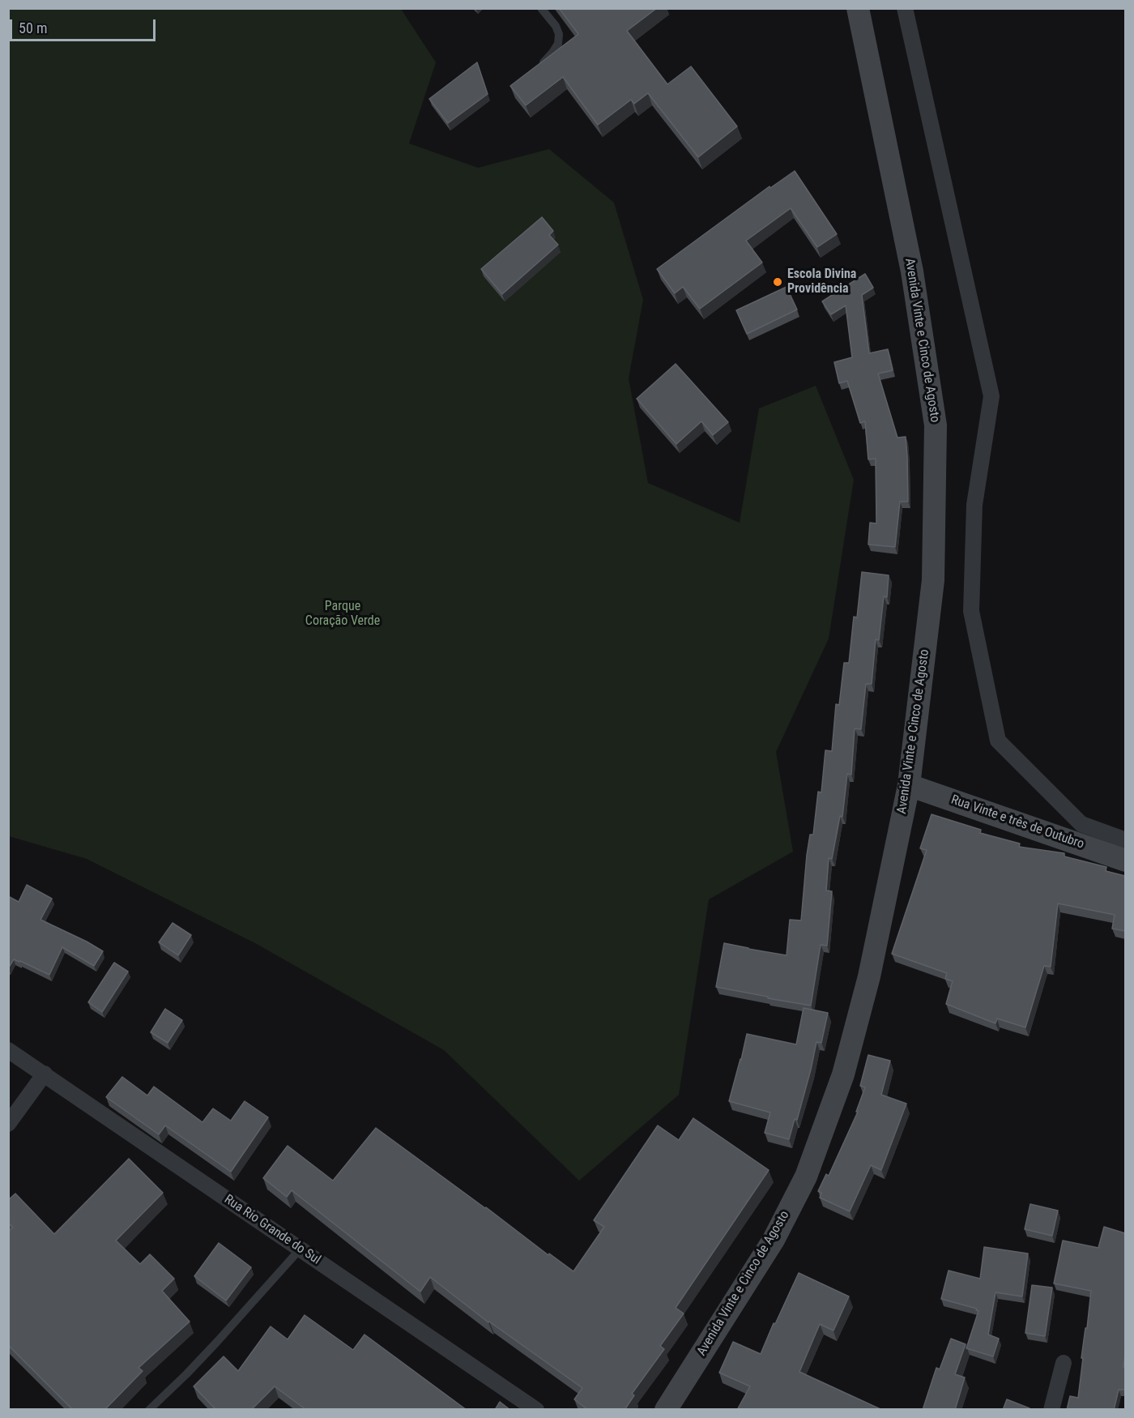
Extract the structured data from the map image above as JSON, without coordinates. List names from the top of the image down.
{
  "streets": {
    "main road": ["Avenida Vinte e Cinco de Agosto", "Rua Vinte e três de Outubro"],
    "street": ["Rua Rio Grande do Sul"]
  },
  "crossings": [
    ["Avenida Vinte e Cinco de Agosto", "Rua Vinte e três de Outubro"]
  ],
  "parks": ["Parque Coração Verde"],
  "places": ["Escola Divina Providência"],
  "scale_bar": "50 m"
}
